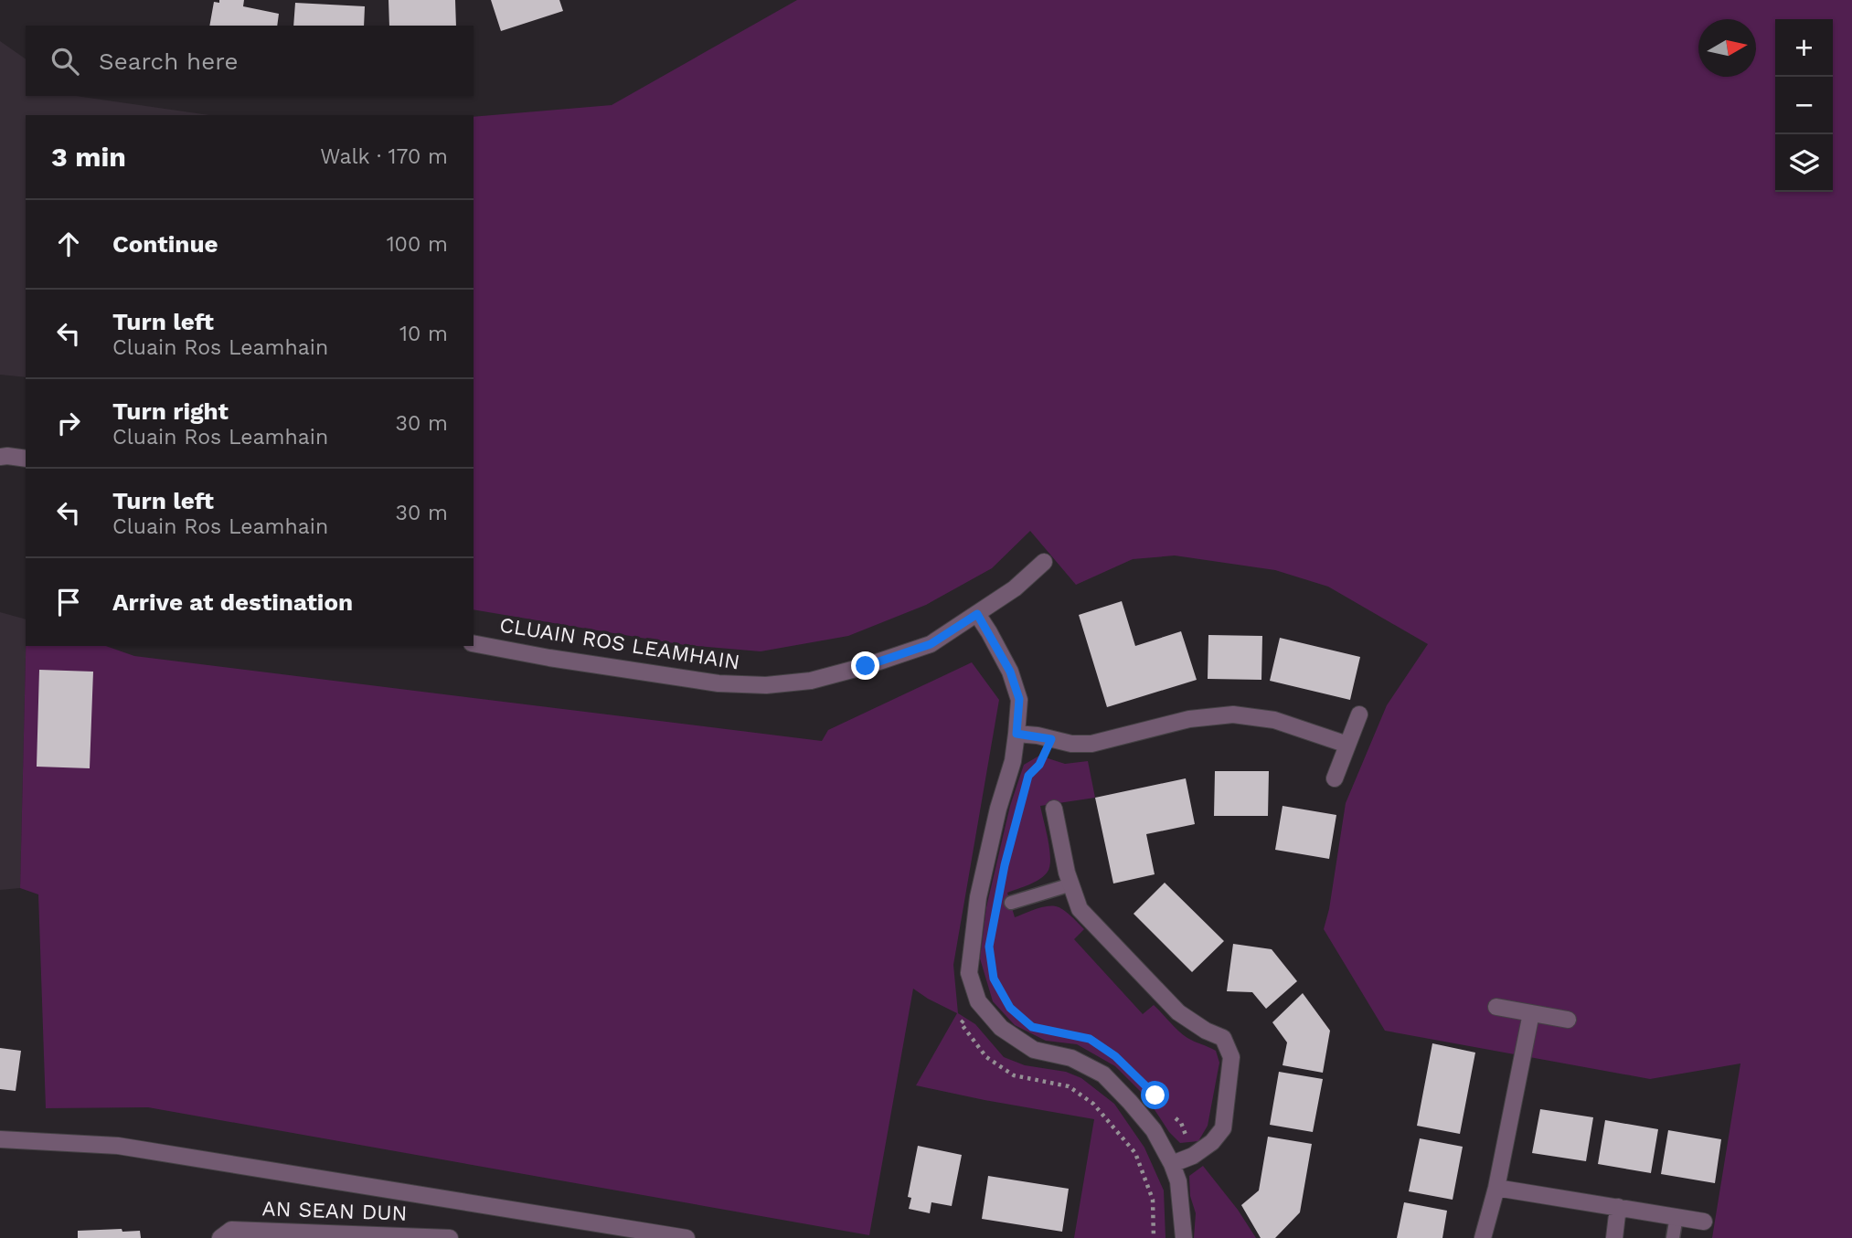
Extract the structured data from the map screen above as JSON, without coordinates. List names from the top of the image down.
{
  "streets": {
    "street": ["CLUAIN ROS LEAMHAIN", "AN SEAN DUN"]
  },
  "north": "right",
  "page": {
    "map_buttons": ["+", "−"],
    "search": "Search here",
    "heading": ["3 min", "Walk · 170 m"],
    "list": [
      ["Continue", "100 m"],
      ["Turn left", "Cluain Ros Leamhain", "10 m"],
      ["Turn right", "Cluain Ros Leamhain", "30 m"],
      ["Turn left", "Cluain Ros Leamhain", "30 m"],
      "Arrive at destination"
    ]
  }
}
